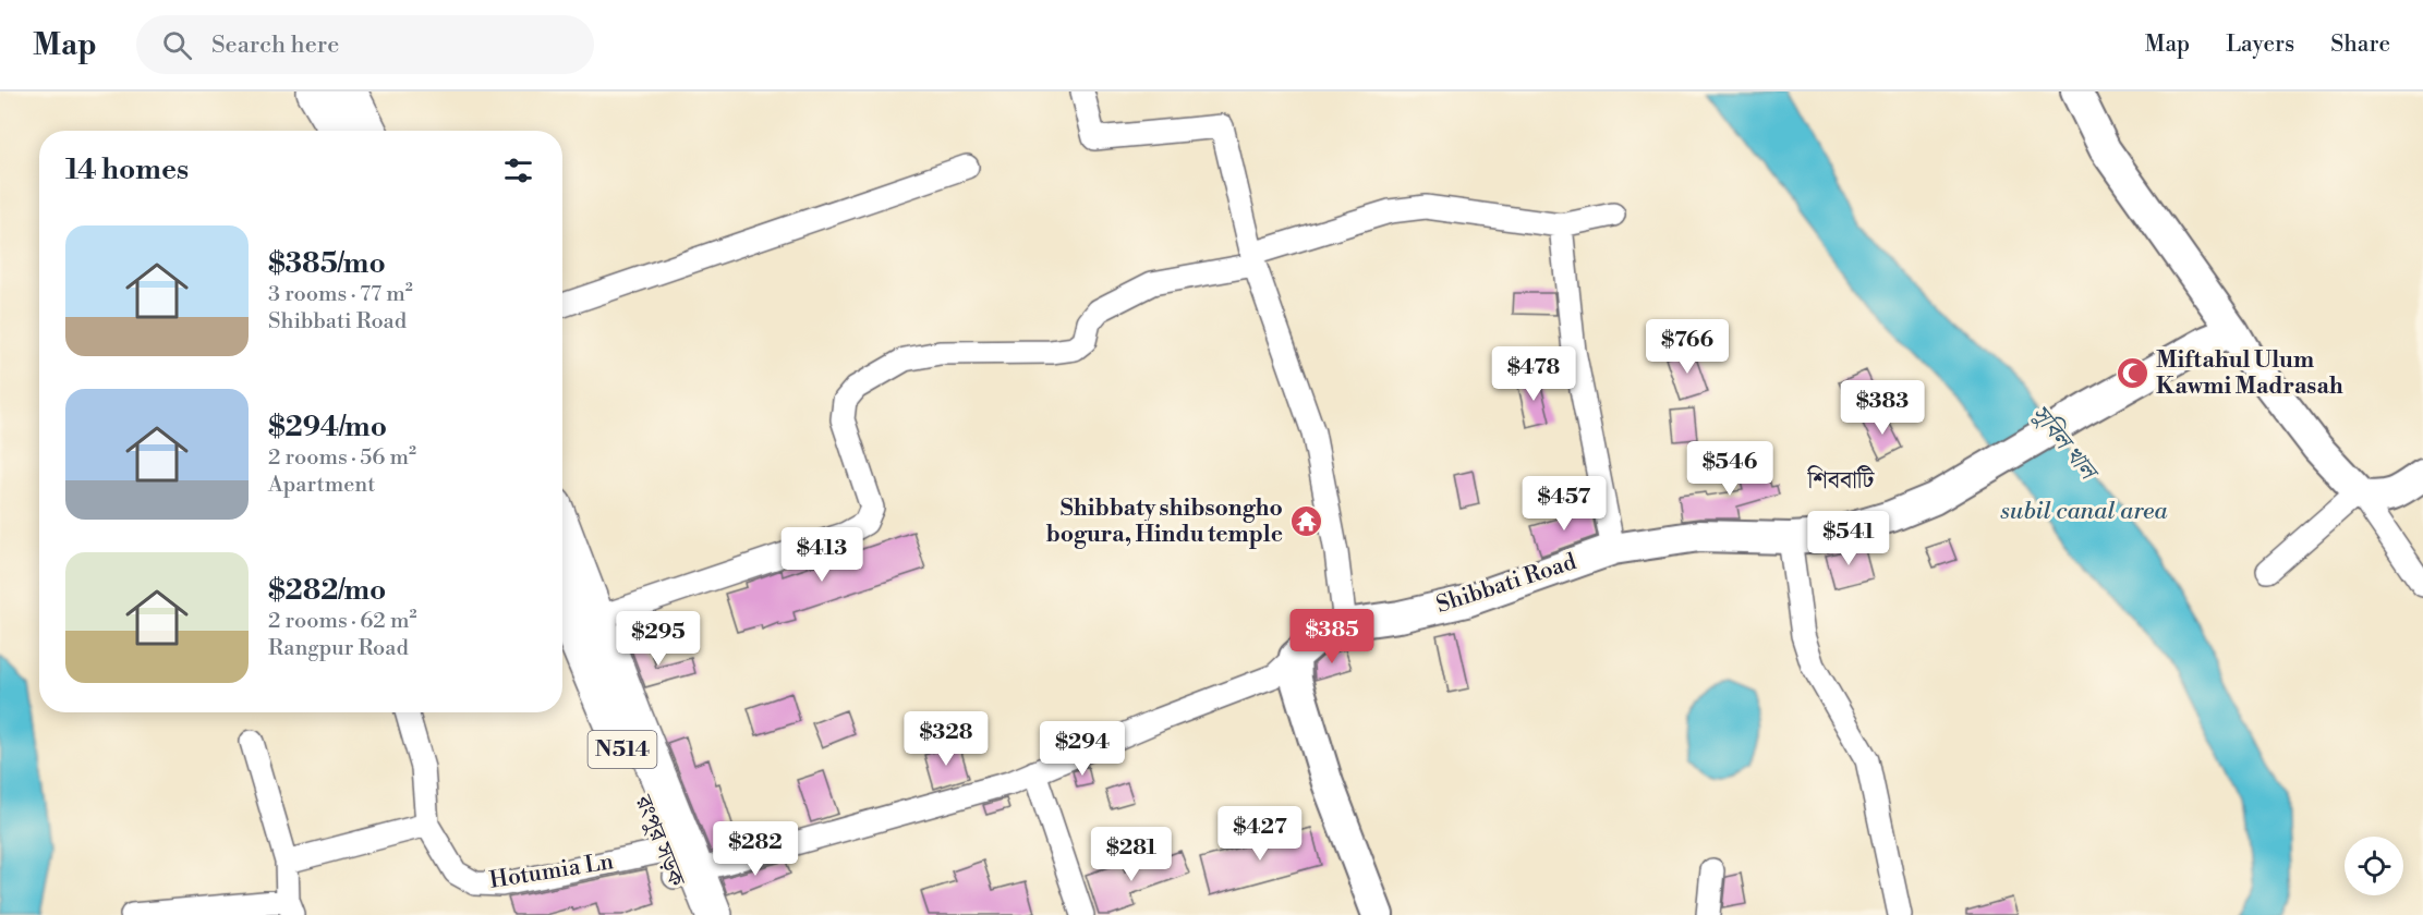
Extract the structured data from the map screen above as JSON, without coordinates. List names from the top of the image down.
{
  "streets": {
    "highway": ["N514", "রংপুর সড়ক"],
    "street": ["Shibbati Road", "Hotumia Ln"]
  },
  "crossings": [
    ["Shibbati Road", "Hotumia Ln"],
    ["N514", "রংপুর সড়ক"],
    ["N514", "Hotumia Ln"],
    ["রংপুর সড়ক", "Hotumia Ln"]
  ],
  "districts": ["শিববাটি"],
  "water": ["সুবিল খাল", "subil canal area"],
  "places": {
    "mosque": ["Miftahul Ulum Kawmi Madrasah"],
    "temple": ["Shibbaty shibsongho bogura, Hindu temple"]
  },
  "page": {
    "header": "Map",
    "search": "Search here",
    "nav": ["Map", "Layers", "Share"],
    "heading": "14 homes",
    "list": [
      {
        "name": "$385/mo",
        "note": "3 rooms · 77 m² · Shibbati Road"
      },
      {
        "name": "$294/mo",
        "note": "2 rooms · 56 m² · Apartment"
      },
      {
        "name": "$282/mo",
        "note": "2 rooms · 62 m² · Rangpur Road"
      }
    ],
    "price": [
      "$766",
      "$478",
      "$383",
      "$546",
      "$457",
      "$541",
      "$413",
      "$385",
      "$295",
      "$328",
      "$294",
      "$427",
      "$282",
      "$281"
    ]
  }
}
